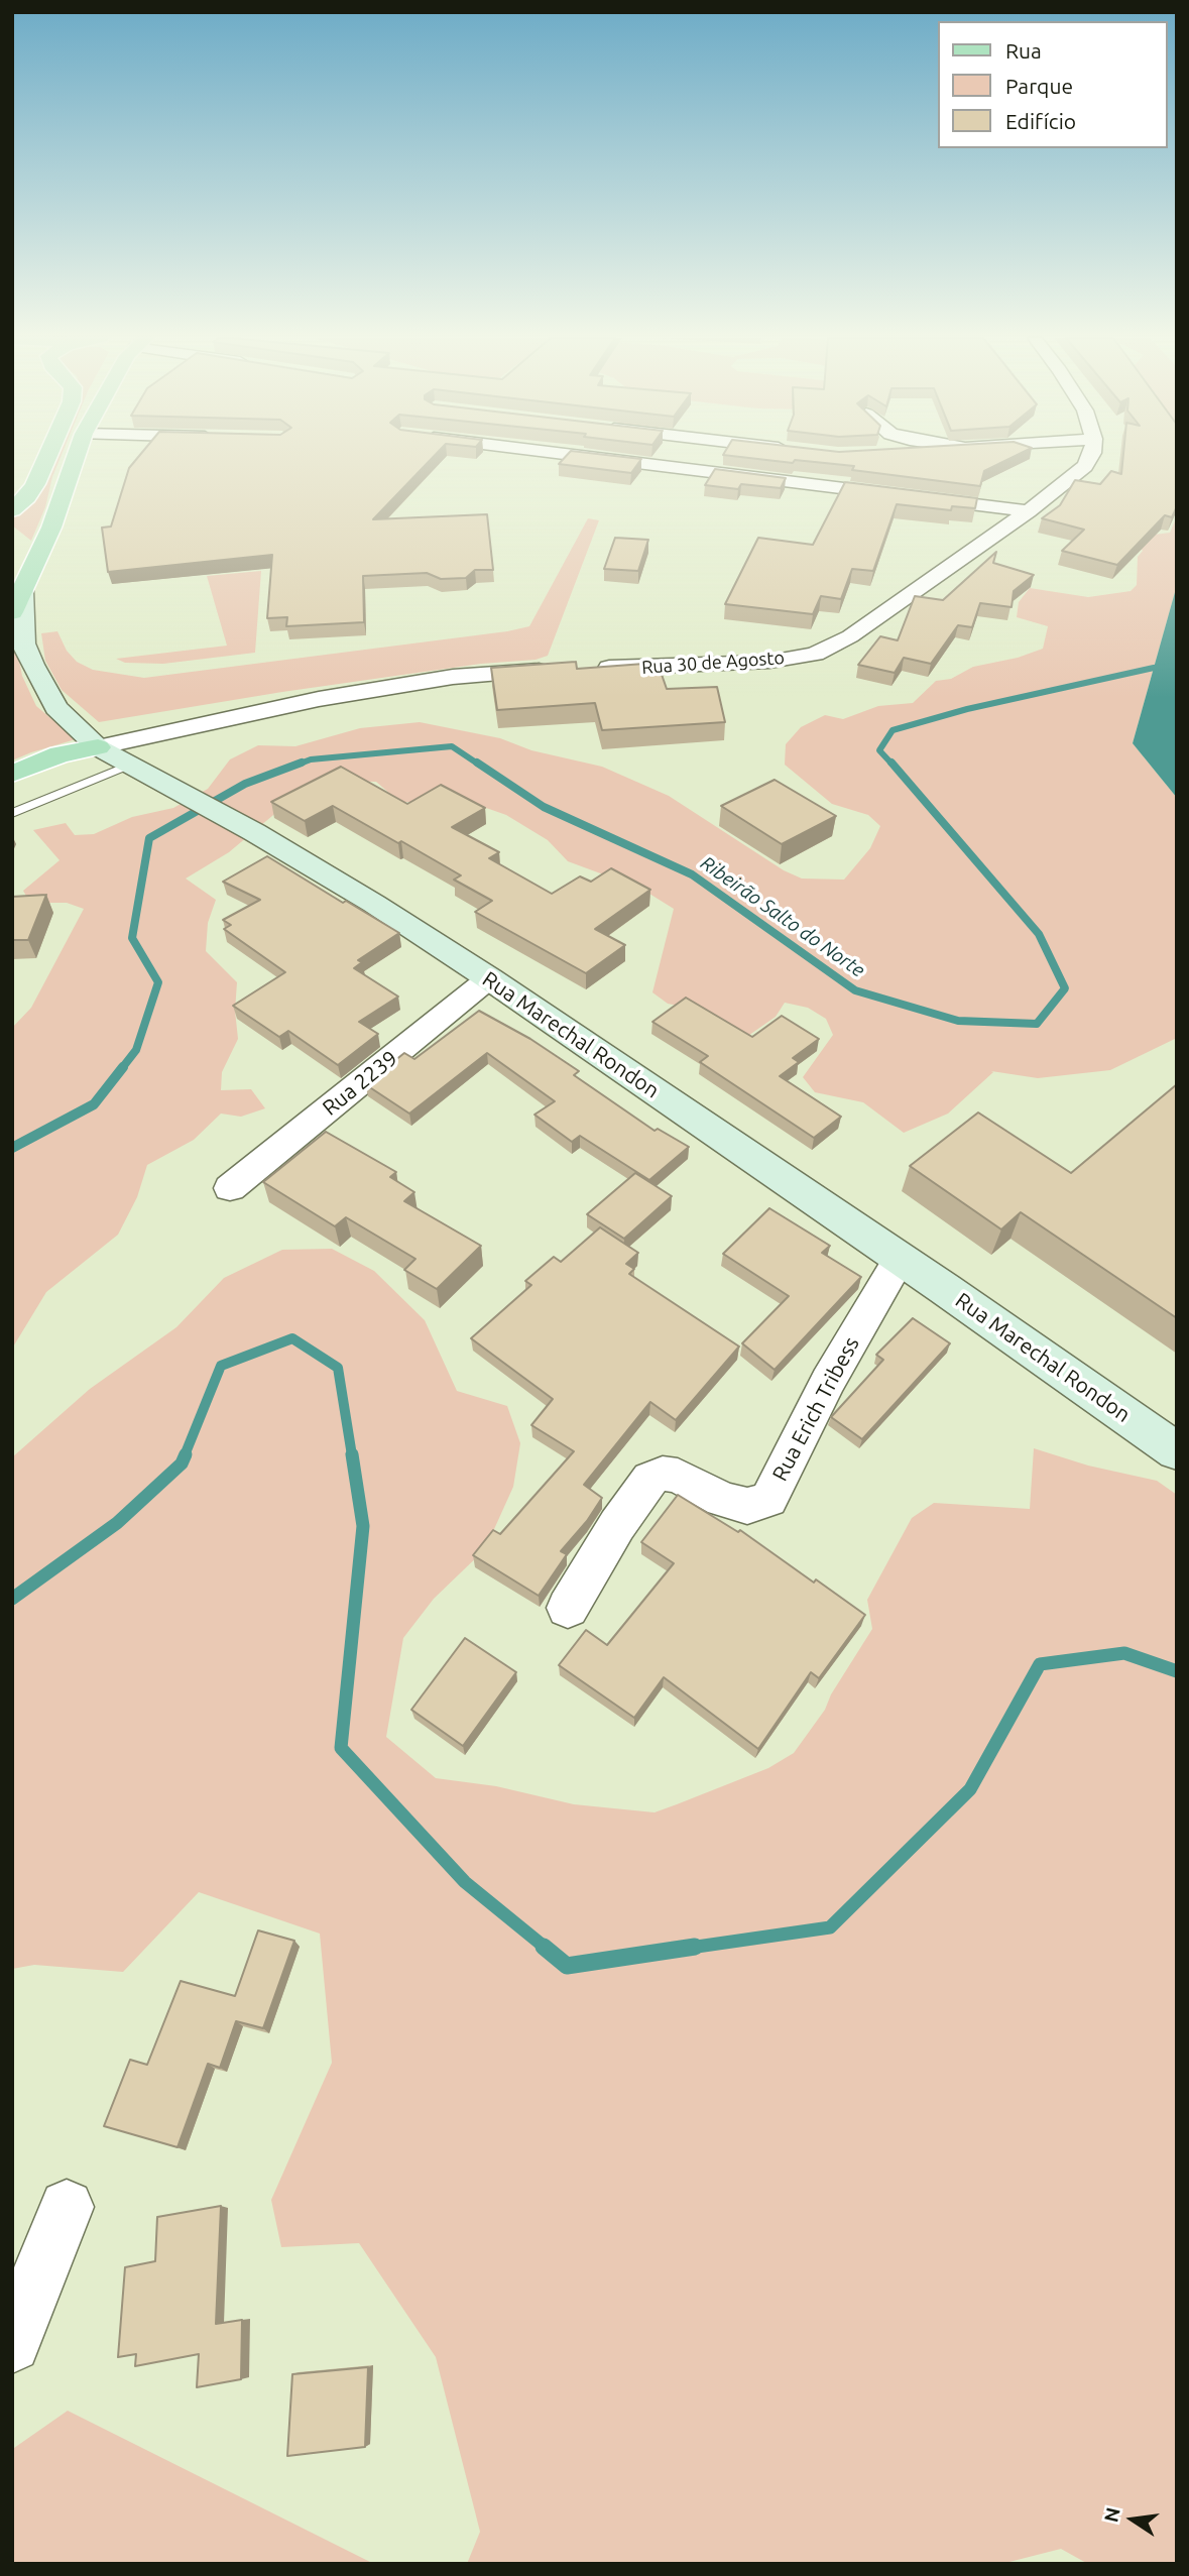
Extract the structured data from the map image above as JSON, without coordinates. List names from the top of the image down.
{
  "streets": {
    "main road": ["Rua Marechal Rondon"],
    "street": ["Rua 30 de Agosto", "Rua 2239", "Rua Erich Tribess"]
  },
  "crossings": [
    ["Rua Marechal Rondon", "Rua 2239"],
    ["Rua Marechal Rondon", "Rua Erich Tribess"]
  ],
  "water": ["Ribeirão Salto do Norte"],
  "legend": ["Rua", "Parque", "Edifício"],
  "north": "left"
}
